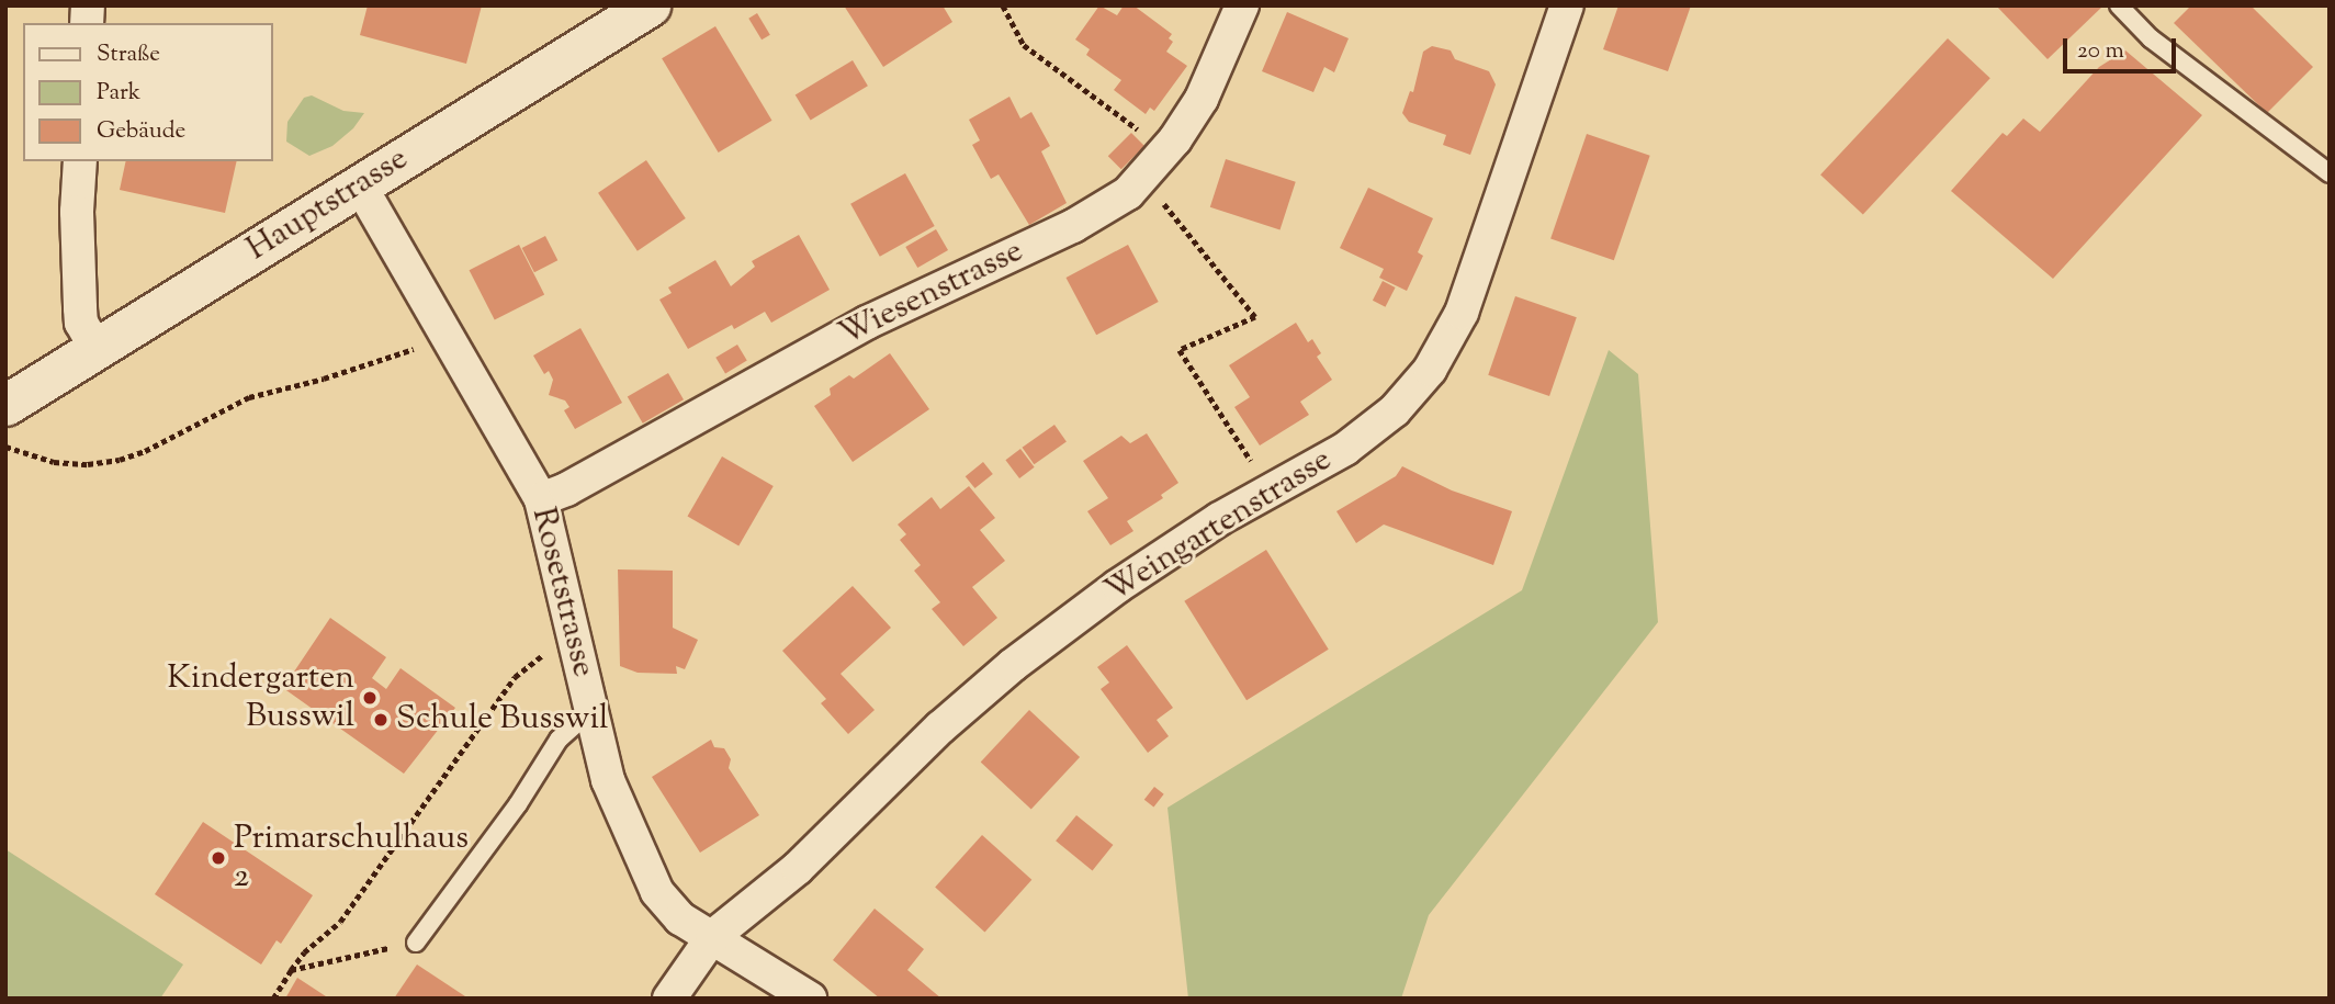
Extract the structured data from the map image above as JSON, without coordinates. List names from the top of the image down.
{
  "streets": {
    "street": [
      "Hauptstrasse",
      "Wiesenstrasse",
      "Weingartenstrasse",
      "Rosetstrasse"
    ]
  },
  "crossings": [
    ["Hauptstrasse", "Rosetstrasse"],
    ["Wiesenstrasse", "Rosetstrasse"],
    ["Weingartenstrasse", "Rosetstrasse"]
  ],
  "places": ["Kindergarten Busswil", "Schule Busswil", "Primarschulhaus 2"],
  "legend": ["Straße", "Park", "Gebäude"],
  "scale_bar": "20 m"
}
